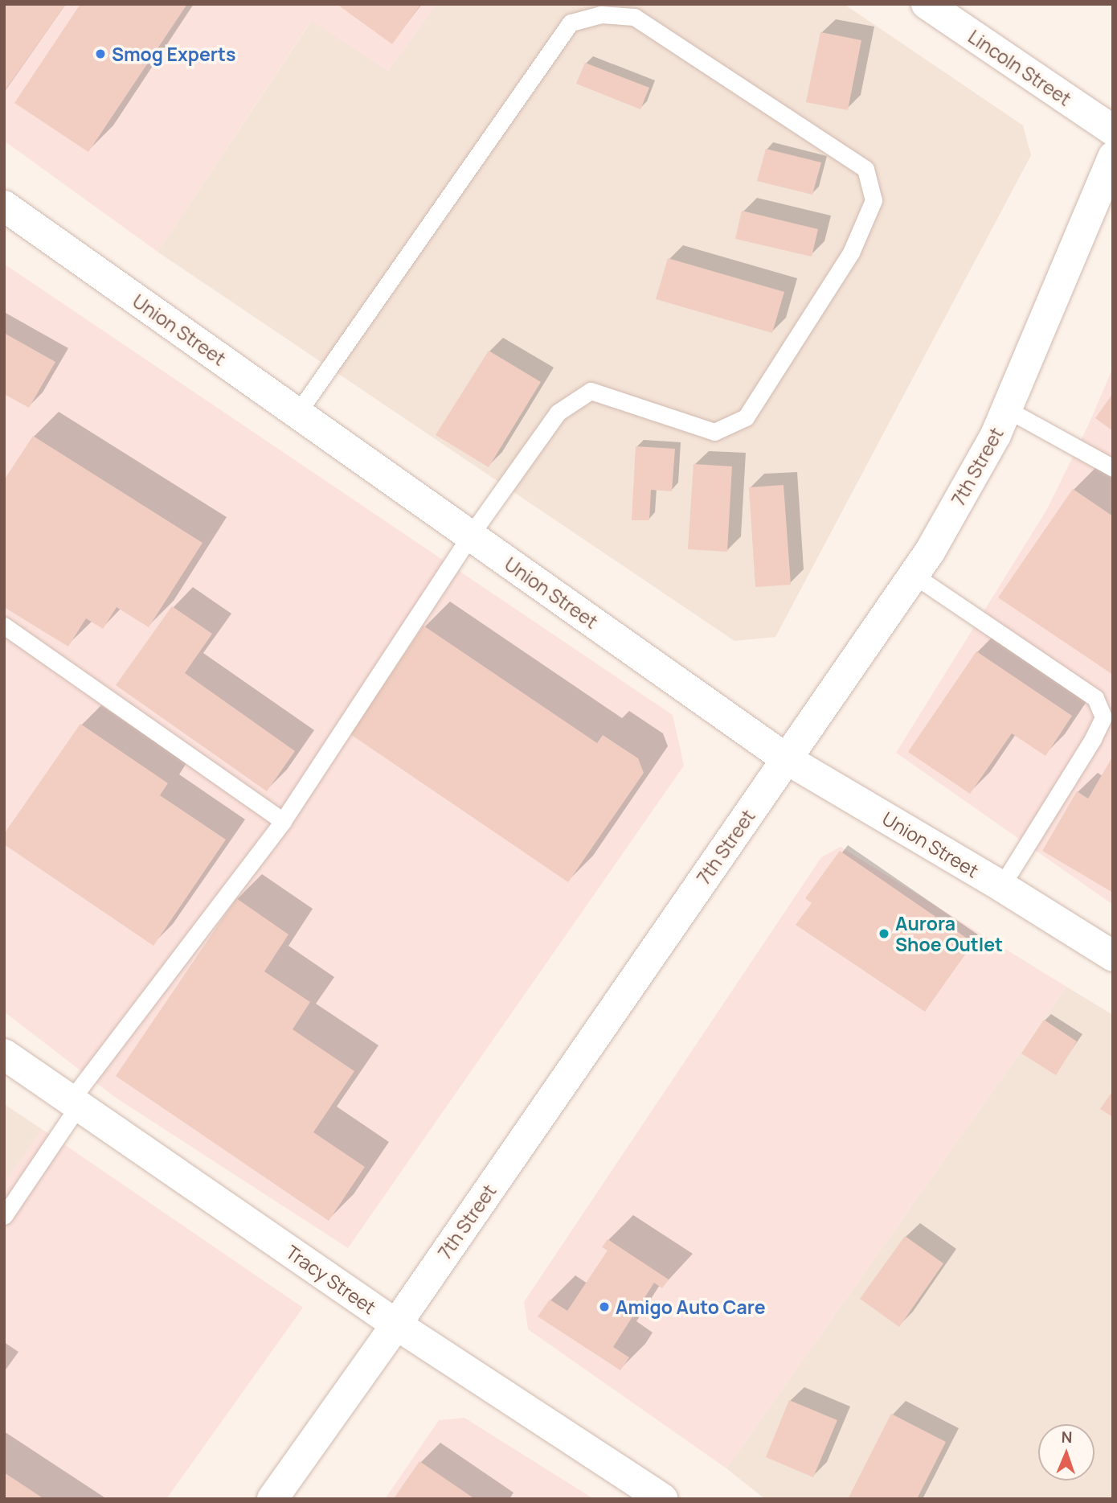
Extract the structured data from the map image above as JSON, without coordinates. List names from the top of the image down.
{
  "streets": {
    "street": [
      "Lincoln Street",
      "Union Street",
      "7th Street",
      "Tracy Street"
    ]
  },
  "crossings": [
    ["Union Street", "7th Street"],
    ["7th Street", "Tracy Street"]
  ],
  "places": ["Smog Experts", "Aurora Shoe Outlet", "Amigo Auto Care"],
  "north": "top"
}
